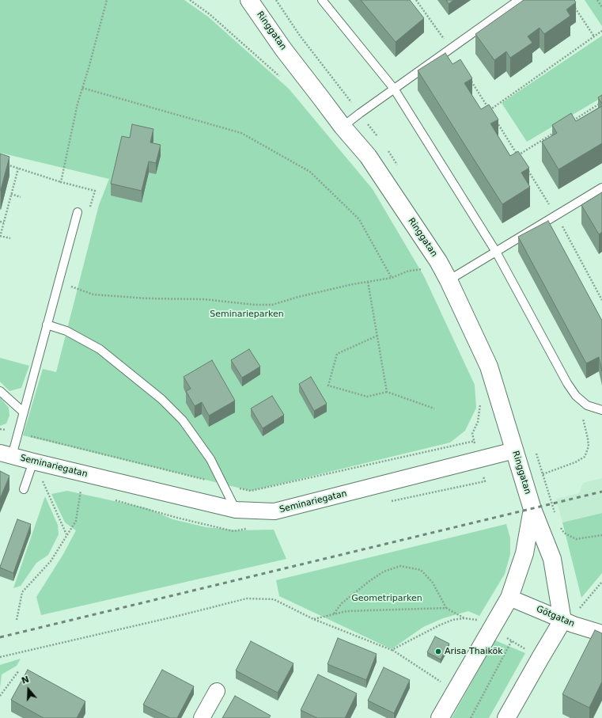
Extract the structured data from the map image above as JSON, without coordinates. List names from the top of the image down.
{
  "streets": {
    "street": ["Ringgatan", "Seminariegatan", "Götgatan"]
  },
  "crossings": [
    ["Ringgatan", "Seminariegatan"],
    ["Ringgatan", "Götgatan"]
  ],
  "parks": ["Seminarieparken", "Geometriparken"],
  "places": ["Arisa Thaikök"],
  "north": "top"
}
